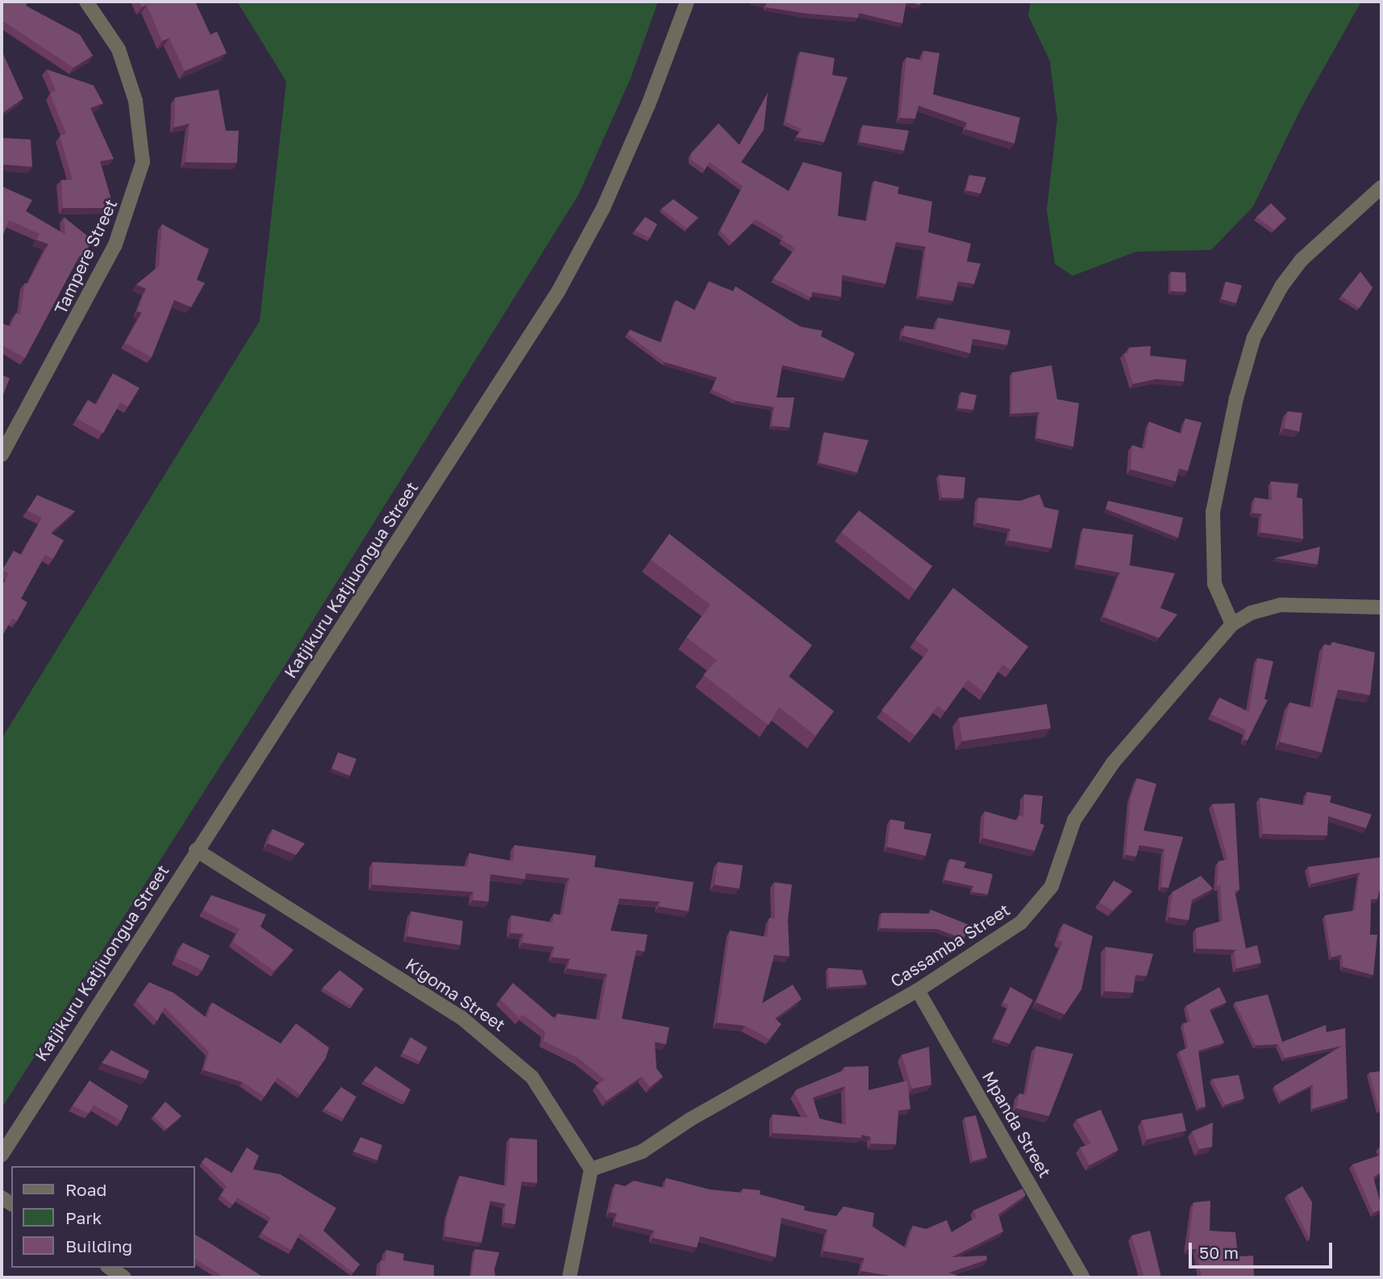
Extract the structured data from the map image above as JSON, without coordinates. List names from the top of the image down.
{
  "streets": {
    "street": [
      "Tampere Street",
      "Katjikuru Katjiuongua Street",
      "Cassamba Street",
      "Kigoma Street",
      "Mpanda Street"
    ]
  },
  "crossings": [
    ["Katjikuru Katjiuongua Street", "Kigoma Street"],
    ["Cassamba Street", "Kigoma Street"],
    ["Cassamba Street", "Mpanda Street"]
  ],
  "legend": ["Road", "Park", "Building"],
  "scale_bar": "50 m"
}
